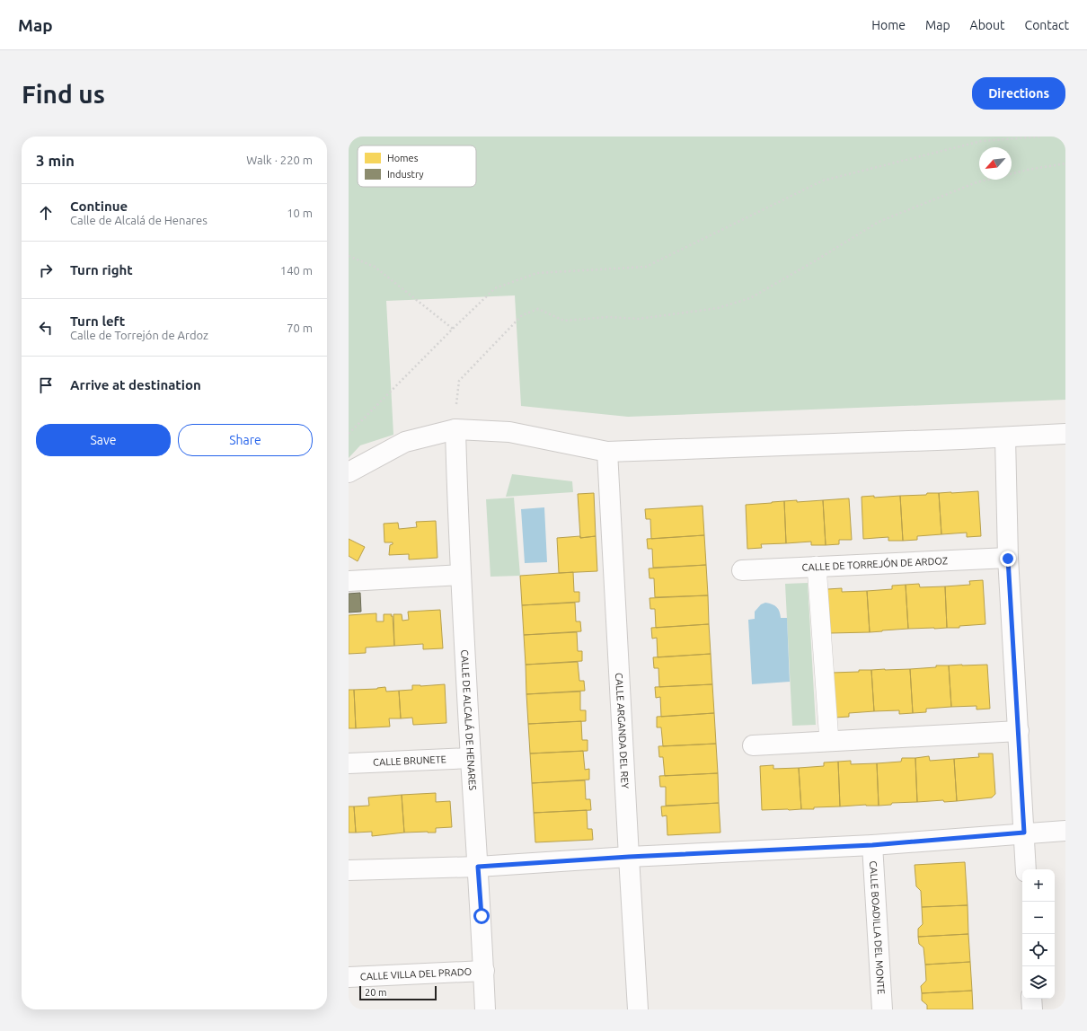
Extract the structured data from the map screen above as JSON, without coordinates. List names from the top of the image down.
{
  "streets": {
    "street": [
      "CALLE DE TORREJÓN DE ARDOZ",
      "CALLE DE ALCALÁ DE HENARES",
      "CALLE ARGANDA DEL REY",
      "CALLE BRUNETE",
      "CALLE BOADILLA DEL MONTE",
      "CALLE VILLA DEL PRADO"
    ]
  },
  "crossings": [
    ["CALLE DE ALCALÁ DE HENARES", "CALLE BRUNETE"],
    ["CALLE DE ALCALÁ DE HENARES", "CALLE VILLA DEL PRADO"]
  ],
  "legend": ["Homes", "Industry"],
  "scale_bar": "20 m",
  "north": "bottom left",
  "page": {
    "header": "Map",
    "nav": [
      "Home",
      "Map",
      "About",
      "Contact"
    ],
    "buttons": [
      "Directions",
      ["Save", "Share"]
    ],
    "title": "Find us",
    "heading": ["3 min", "Walk · 220 m"],
    "list": [
      ["Continue", "Calle de Alcalá de Henares", "10 m"],
      ["Turn right", "140 m"],
      ["Turn left", "Calle de Torrejón de Ardoz", "70 m"],
      "Arrive at destination"
    ],
    "map_buttons": ["+", "−"],
    "scale": "20 m"
  }
}
